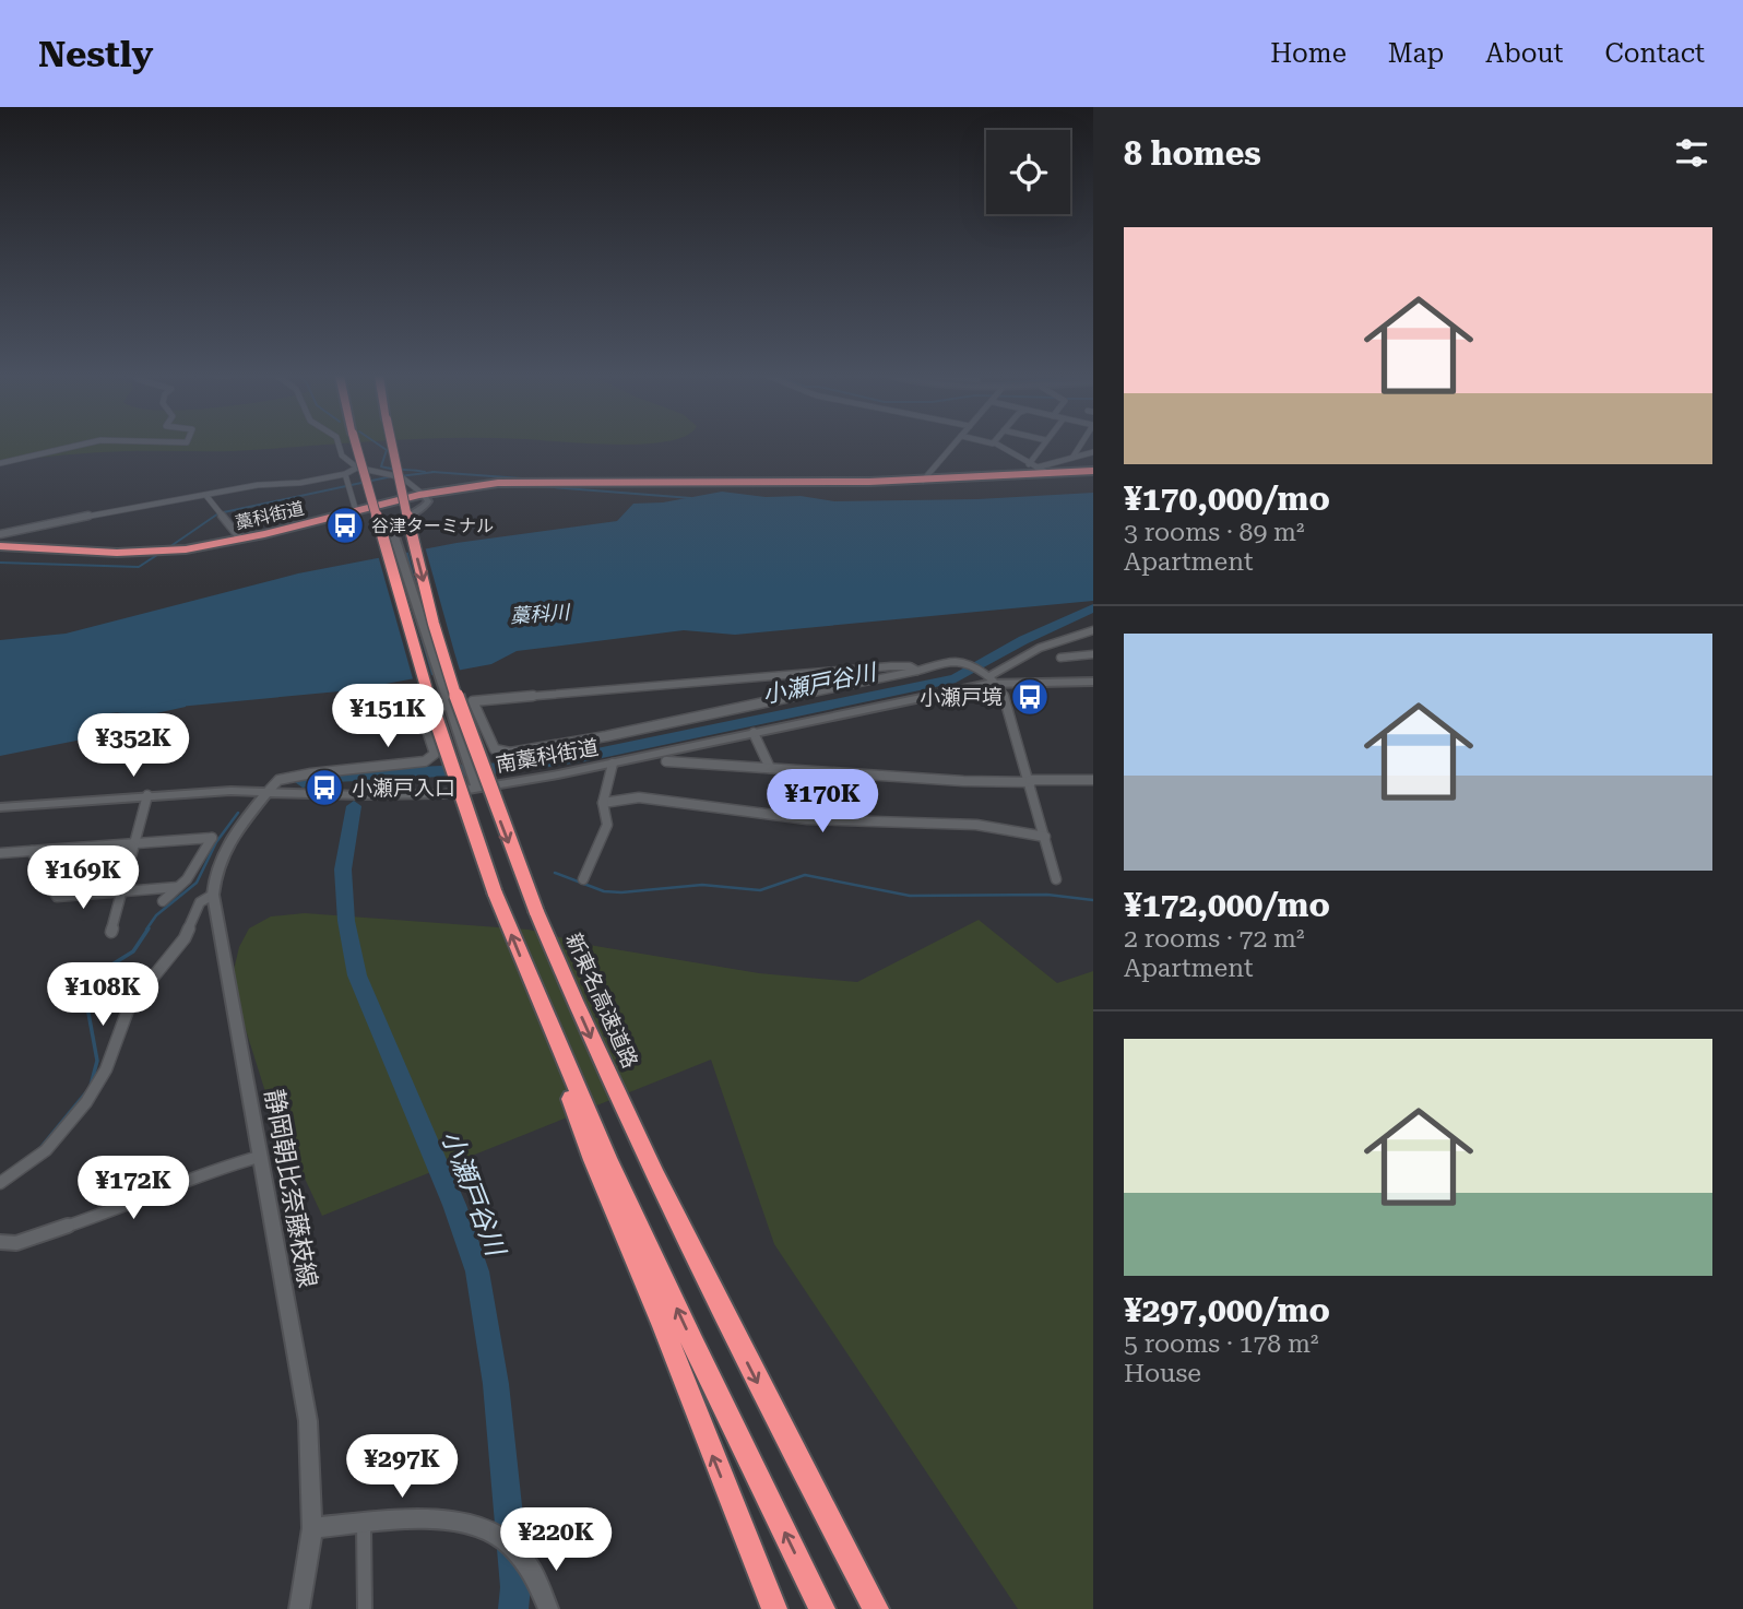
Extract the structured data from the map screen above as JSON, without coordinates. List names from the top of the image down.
{
  "streets": {
    "highway": ["藁科街道", "新東名高速道路"],
    "main road": ["南藁科街道", "静岡朝比奈藤枝線"]
  },
  "crossings": [
    ["南藁科街道", "静岡朝比奈藤枝線"]
  ],
  "water": ["藁科川", "小瀬戸谷川"],
  "places": {
    "bus stop": ["谷津ターミナル", "小瀬戸境", "小瀬戸入口"]
  },
  "page": {
    "header": "Nestly",
    "nav": [
      "Home",
      "Map",
      "About",
      "Contact"
    ],
    "heading": "8 homes",
    "list": [
      {
        "name": "¥170,000/mo",
        "note": "3 rooms · 89 m² · Apartment"
      },
      {
        "name": "¥172,000/mo",
        "note": "2 rooms · 72 m² · Apartment"
      },
      {
        "name": "¥297,000/mo",
        "note": "5 rooms · 178 m² · House"
      }
    ],
    "price": [
      "¥151K",
      "¥352K",
      "¥170K",
      "¥169K",
      "¥108K",
      "¥172K",
      "¥297K",
      "¥220K"
    ]
  }
}
